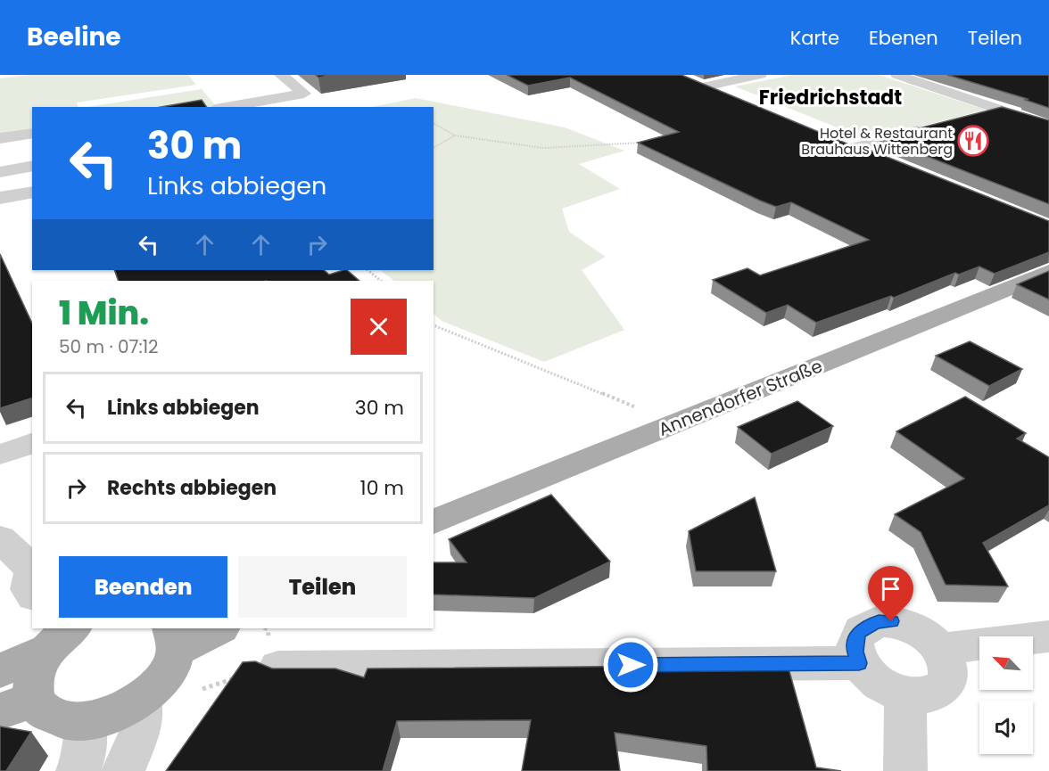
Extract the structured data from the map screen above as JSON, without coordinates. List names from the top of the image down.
{
  "streets": {
    "main road": ["Annendorfer Straße"]
  },
  "districts": ["Friedrichstadt"],
  "places": {
    "restaurant": ["Hotel & Restaurant Brauhaus Wittenberg"]
  },
  "north": "top left",
  "page": {
    "header": "Beeline",
    "nav": ["Karte", "Ebenen", "Teilen"],
    "turn": ["30 m", "Links abbiegen"],
    "heading": ["1 Min.", "50 m · 07:12"],
    "list": [
      {
        "name": "Links abbiegen",
        "value": "30 m"
      },
      {
        "name": "Rechts abbiegen",
        "value": "10 m"
      }
    ],
    "buttons": ["Beenden", "Teilen"]
  }
}
